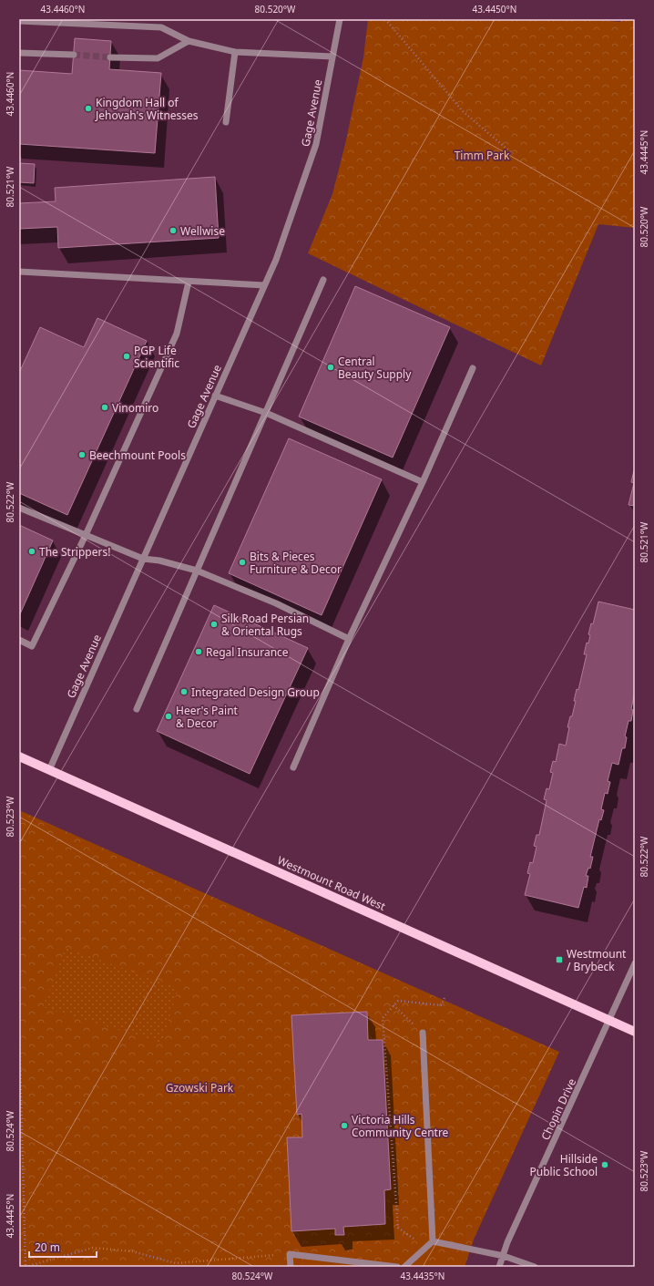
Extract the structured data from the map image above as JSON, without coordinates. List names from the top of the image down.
{
  "streets": {
    "main road": ["Westmount Road West"],
    "street": ["Gage Avenue", "Chopin Drive"]
  },
  "crossings": [
    ["Gage Avenue", "Westmount Road West"],
    ["Westmount Road West", "Chopin Drive"]
  ],
  "parks": ["Timm Park", "Gzowski Park"],
  "places": {
    "other": [
      "Kingdom Hall of Jehovah's Witnesses",
      "Wellwise",
      "PGP Life Scientific",
      "Central Beauty Supply",
      "Vinomiro",
      "Beechmount Pools",
      "The Strippers!",
      "Bits & Pieces Furniture & Decor",
      "Silk Road Persian & Oriental Rugs",
      "Regal Insurance",
      "Integrated Design Group",
      "Heer's Paint & Decor",
      "Victoria Hills Community Centre",
      "Hillside Public School"
    ],
    "transit": ["Westmount / Brybeck"]
  },
  "scale_bar": "20 m",
  "coordinates": [
    "43.4460°N",
    "80.520°W",
    "43.4450°N",
    "43.4445°N",
    "80.521°W",
    "80.522°W",
    "80.523°W",
    "80.524°W",
    "43.4435°N"
  ]
}
